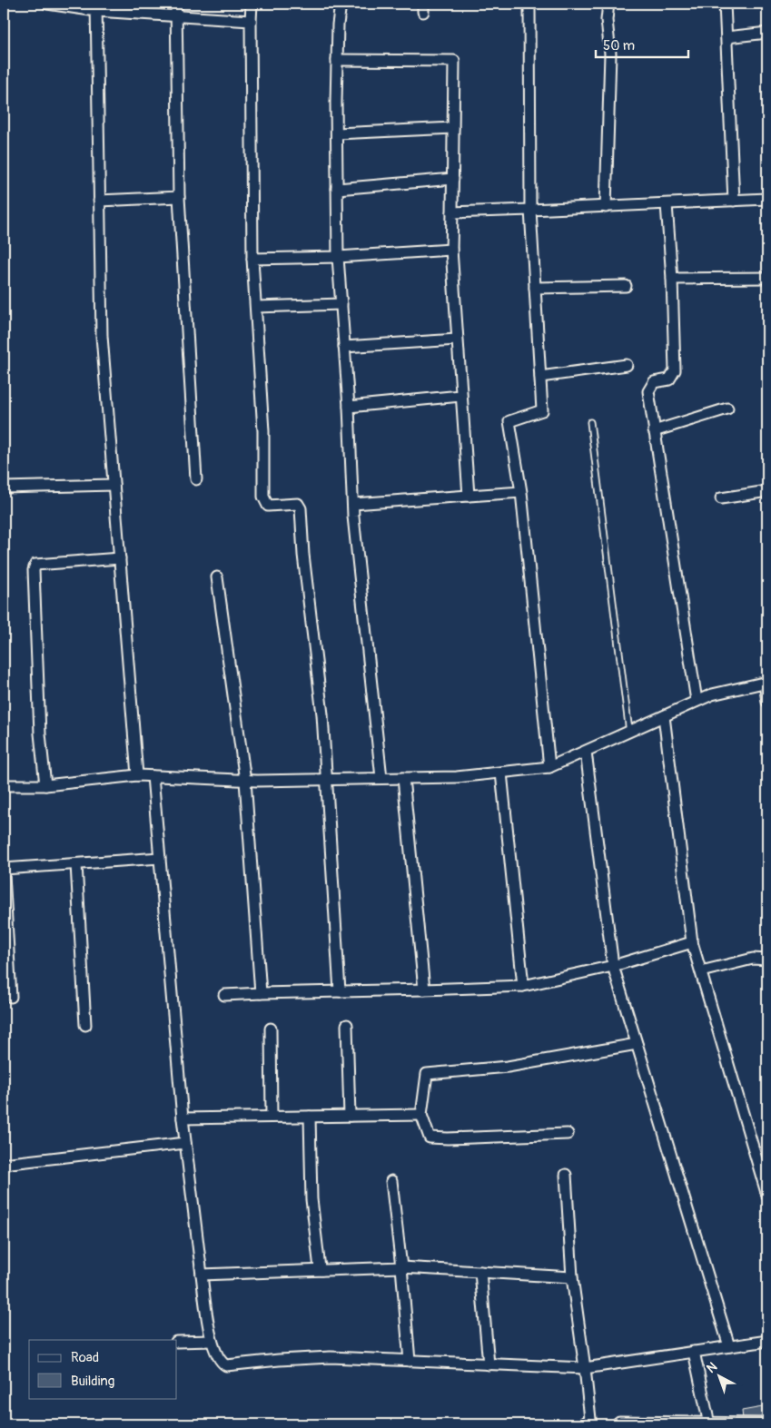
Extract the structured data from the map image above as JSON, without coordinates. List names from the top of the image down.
{
  "legend": ["Road", "Building"],
  "scale_bar": "50 m",
  "north": "top left"
}
